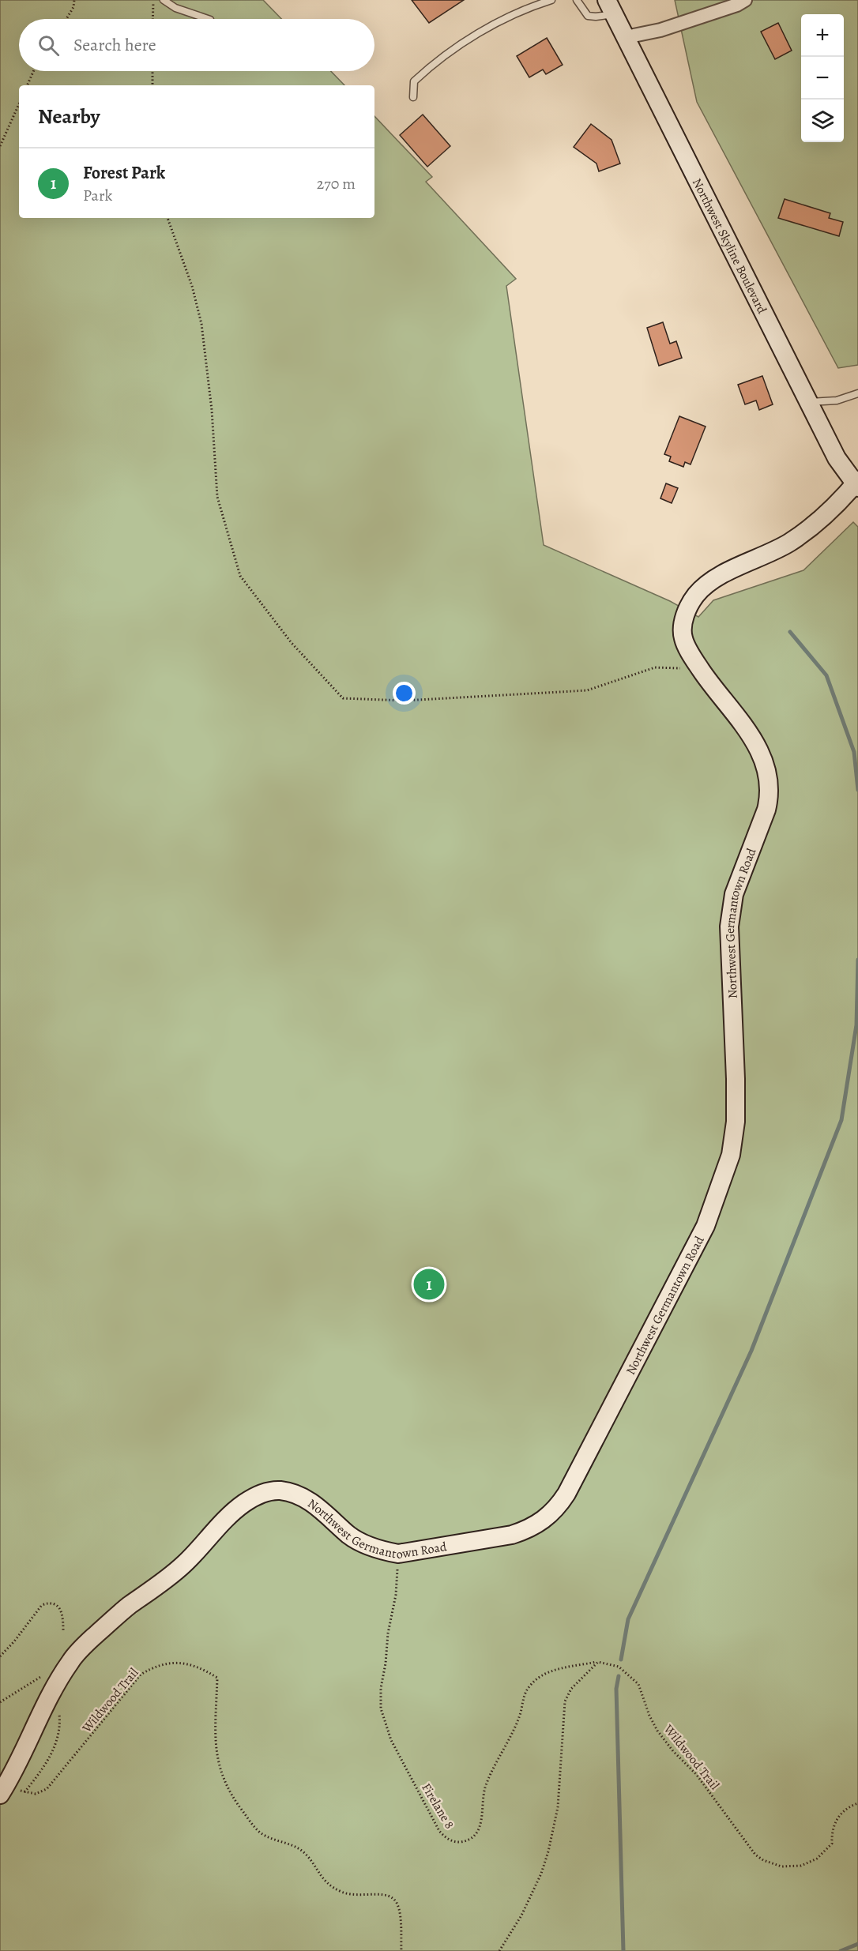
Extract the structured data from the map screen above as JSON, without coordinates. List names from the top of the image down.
{
  "streets": {
    "main road": ["Northwest Skyline Boulevard", "Northwest Germantown Road"],
    "path": ["Wildwood Trail", "Firelane 8"]
  },
  "crossings": [
    ["Northwest Skyline Boulevard", "Northwest Germantown Road"],
    ["Northwest Germantown Road", "Wildwood Trail"],
    ["Northwest Germantown Road", "Firelane 8"],
    ["Wildwood Trail", "Firelane 8"]
  ],
  "page": {
    "map_buttons": ["+", "−"],
    "search": "Search here",
    "heading": "Nearby",
    "list": [
      {
        "mark": "1",
        "name": "Forest Park",
        "note": "Park",
        "value": "270 m"
      }
    ],
    "pins": "1"
  }
}
